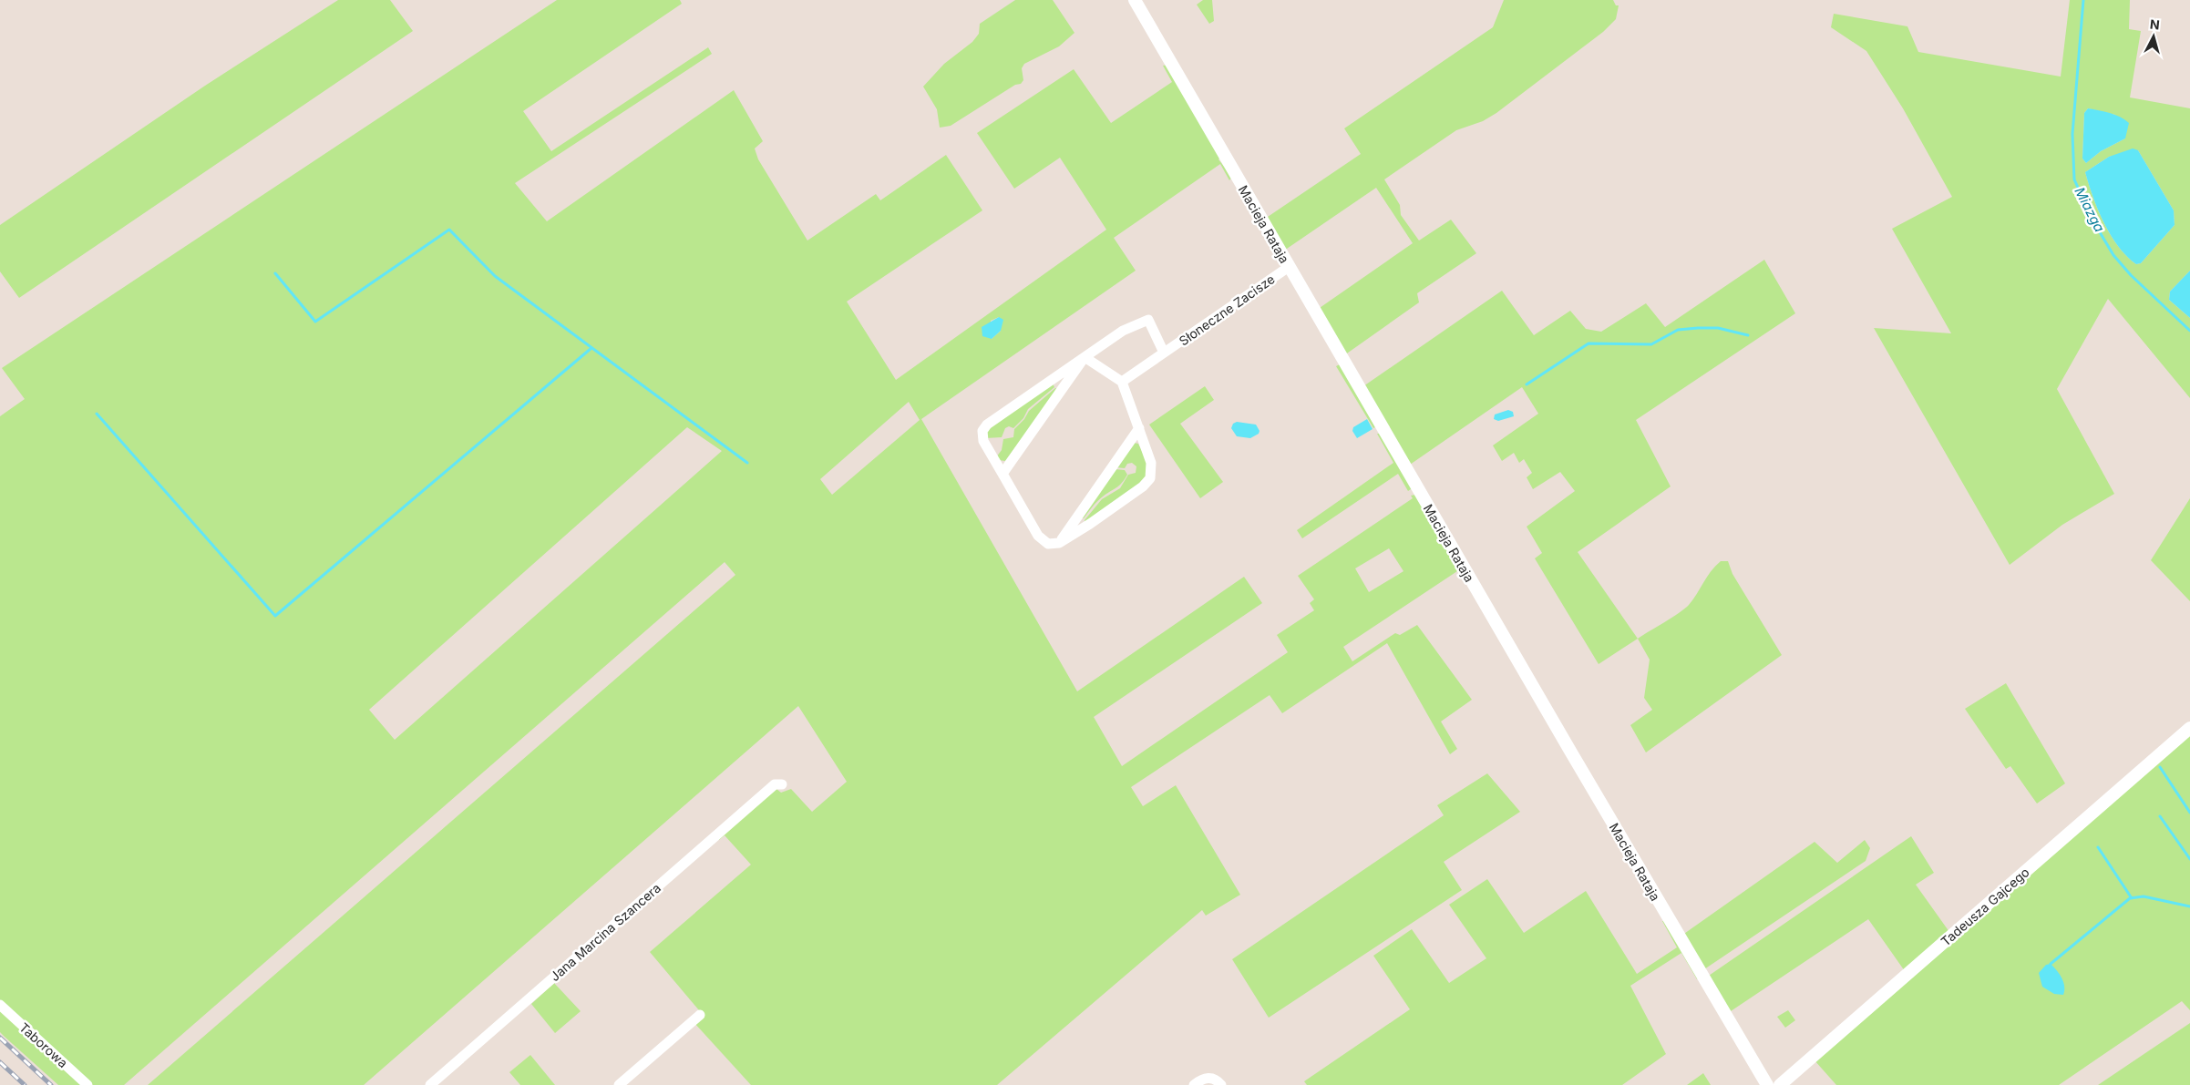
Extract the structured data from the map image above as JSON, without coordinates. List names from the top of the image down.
{
  "streets": {
    "street": [
      "Macieja Rataja",
      "Słoneczne Zacisze",
      "Tadeusza Gajcego",
      "Jana Marcina Szancera",
      "Taborowa"
    ]
  },
  "crossings": [
    ["Macieja Rataja", "Słoneczne Zacisze"]
  ],
  "water": ["Miazga"],
  "north": "top"
}
